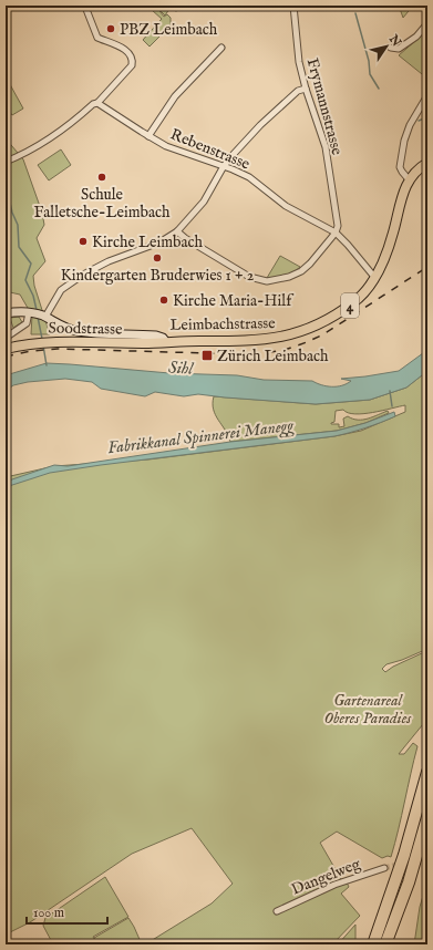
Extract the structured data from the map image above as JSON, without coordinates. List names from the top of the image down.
{
  "streets": {
    "main road": ["4", "Leimbachstrasse", "Soodstrasse"],
    "street": ["Frymannstrasse", "Rebenstrasse", "Dangelweg"]
  },
  "crossings": [
    ["Frymannstrasse", "Rebenstrasse"],
    ["Leimbachstrasse", "Soodstrasse"]
  ],
  "water": ["Sihl", "Fabrikkanal Spinnerei Manegg"],
  "parks": ["Gartenareal Oberes Paradies"],
  "places": {
    "other": [
      "PBZ Leimbach",
      "Schule Falletsche-Leimbach",
      "Kirche Leimbach",
      "Kindergarten Bruderwies 1 + 2",
      "Kirche Maria-Hilf"
    ],
    "transit": ["Zürich Leimbach"]
  },
  "scale_bar": "100 m",
  "north": "top right"
}
